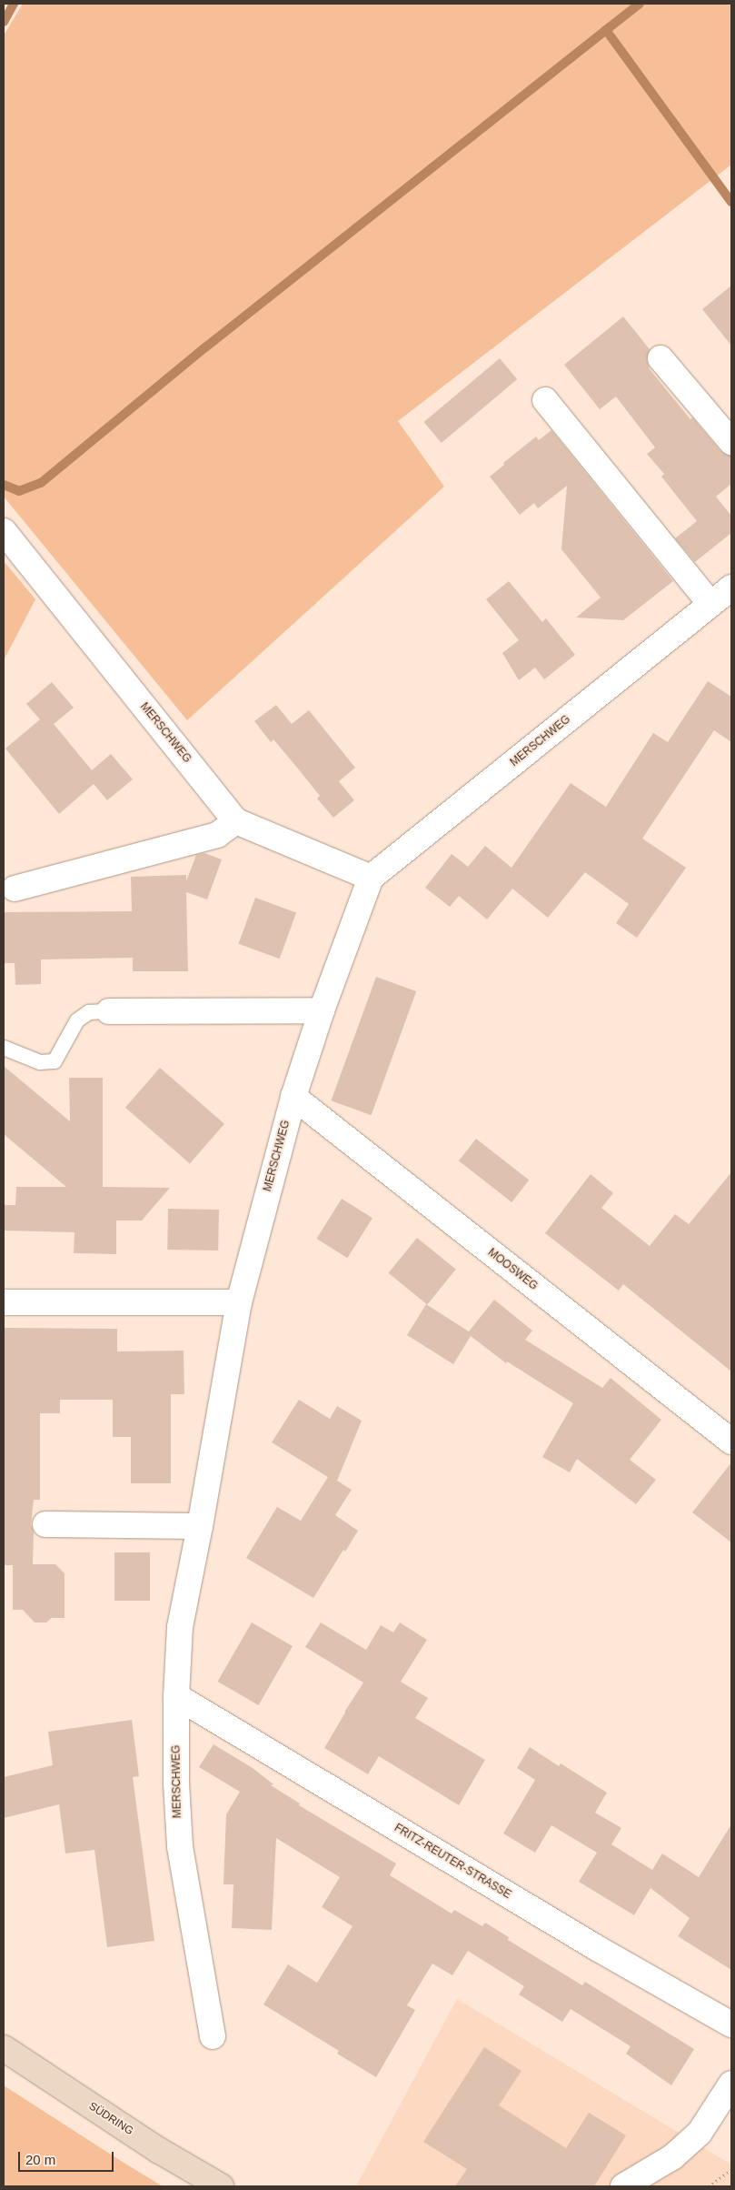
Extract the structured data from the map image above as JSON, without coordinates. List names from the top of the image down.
{
  "streets": {
    "main road": ["SÜDRING"],
    "street": ["MERSCHWEG", "MOOSWEG", "FRITZ-REUTER-STRASSE"]
  },
  "crossings": [
    ["MERSCHWEG", "MOOSWEG"],
    ["MERSCHWEG", "FRITZ-REUTER-STRASSE"]
  ],
  "scale_bar": "20 m"
}
